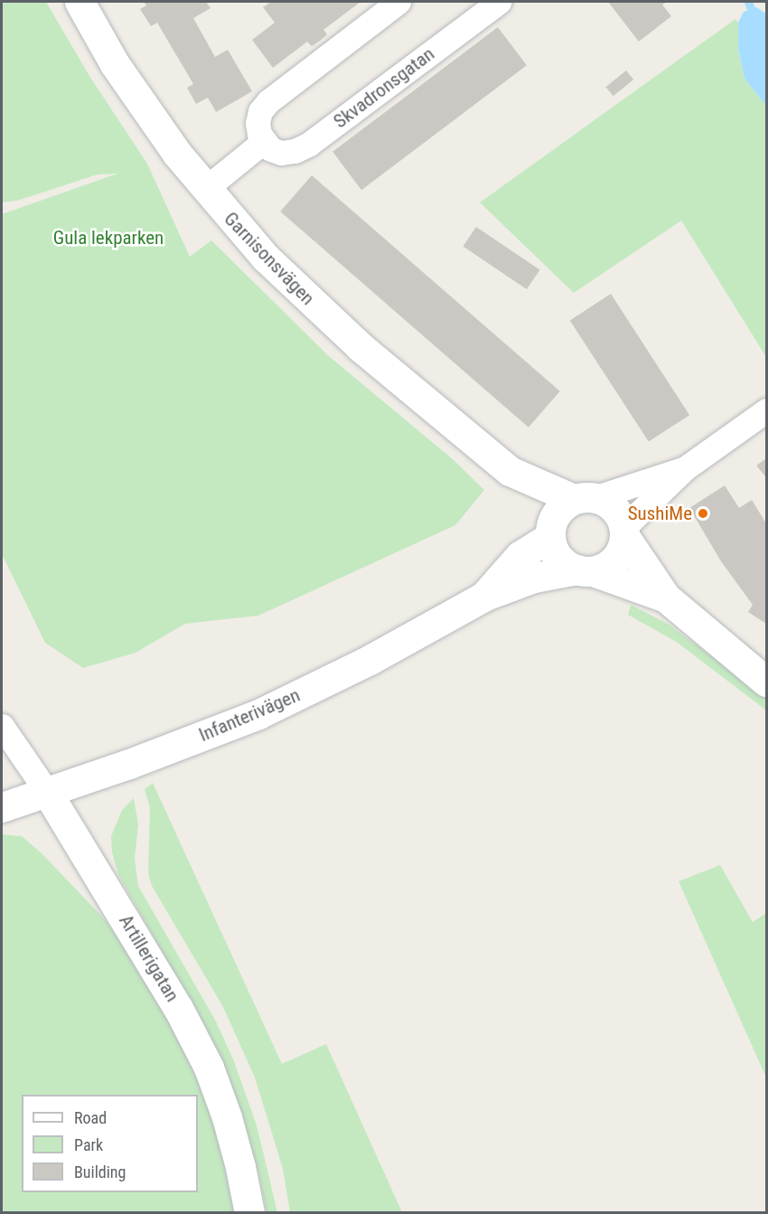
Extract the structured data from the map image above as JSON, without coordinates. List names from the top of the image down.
{
  "streets": {
    "street": [
      "Skvadronsgatan",
      "Garnisonsvägen",
      "Infanterivägen",
      "Artillerigatan"
    ]
  },
  "crossings": [
    ["Garnisonsvägen", "Infanterivägen"],
    ["Infanterivägen", "Artillerigatan"]
  ],
  "parks": ["Gula lekparken"],
  "places": ["SushiMe"],
  "legend": ["Road", "Park", "Building"]
}
